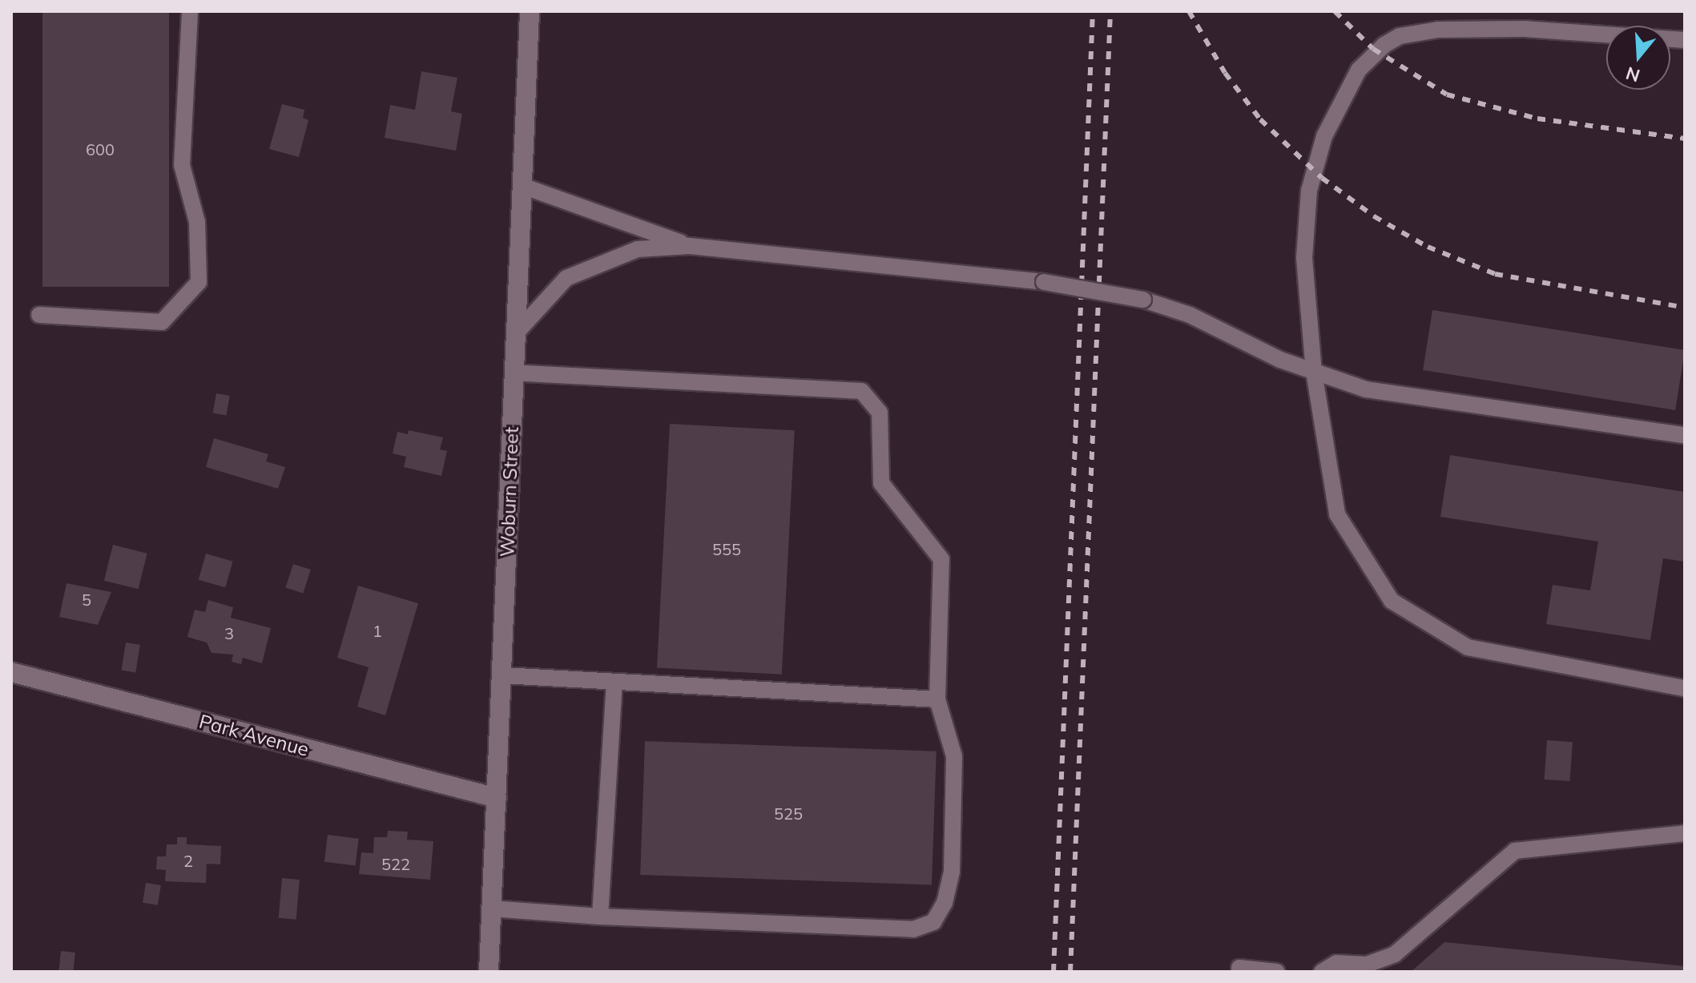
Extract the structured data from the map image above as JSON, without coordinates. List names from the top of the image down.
{
  "streets": {
    "main road": ["Woburn Street", "Park Avenue"]
  },
  "crossings": [
    ["Woburn Street", "Park Avenue"]
  ],
  "house_numbers": [
    "600",
    "555",
    "5",
    "1",
    "3",
    "525",
    "2",
    "522"
  ],
  "north": "bottom"
}
